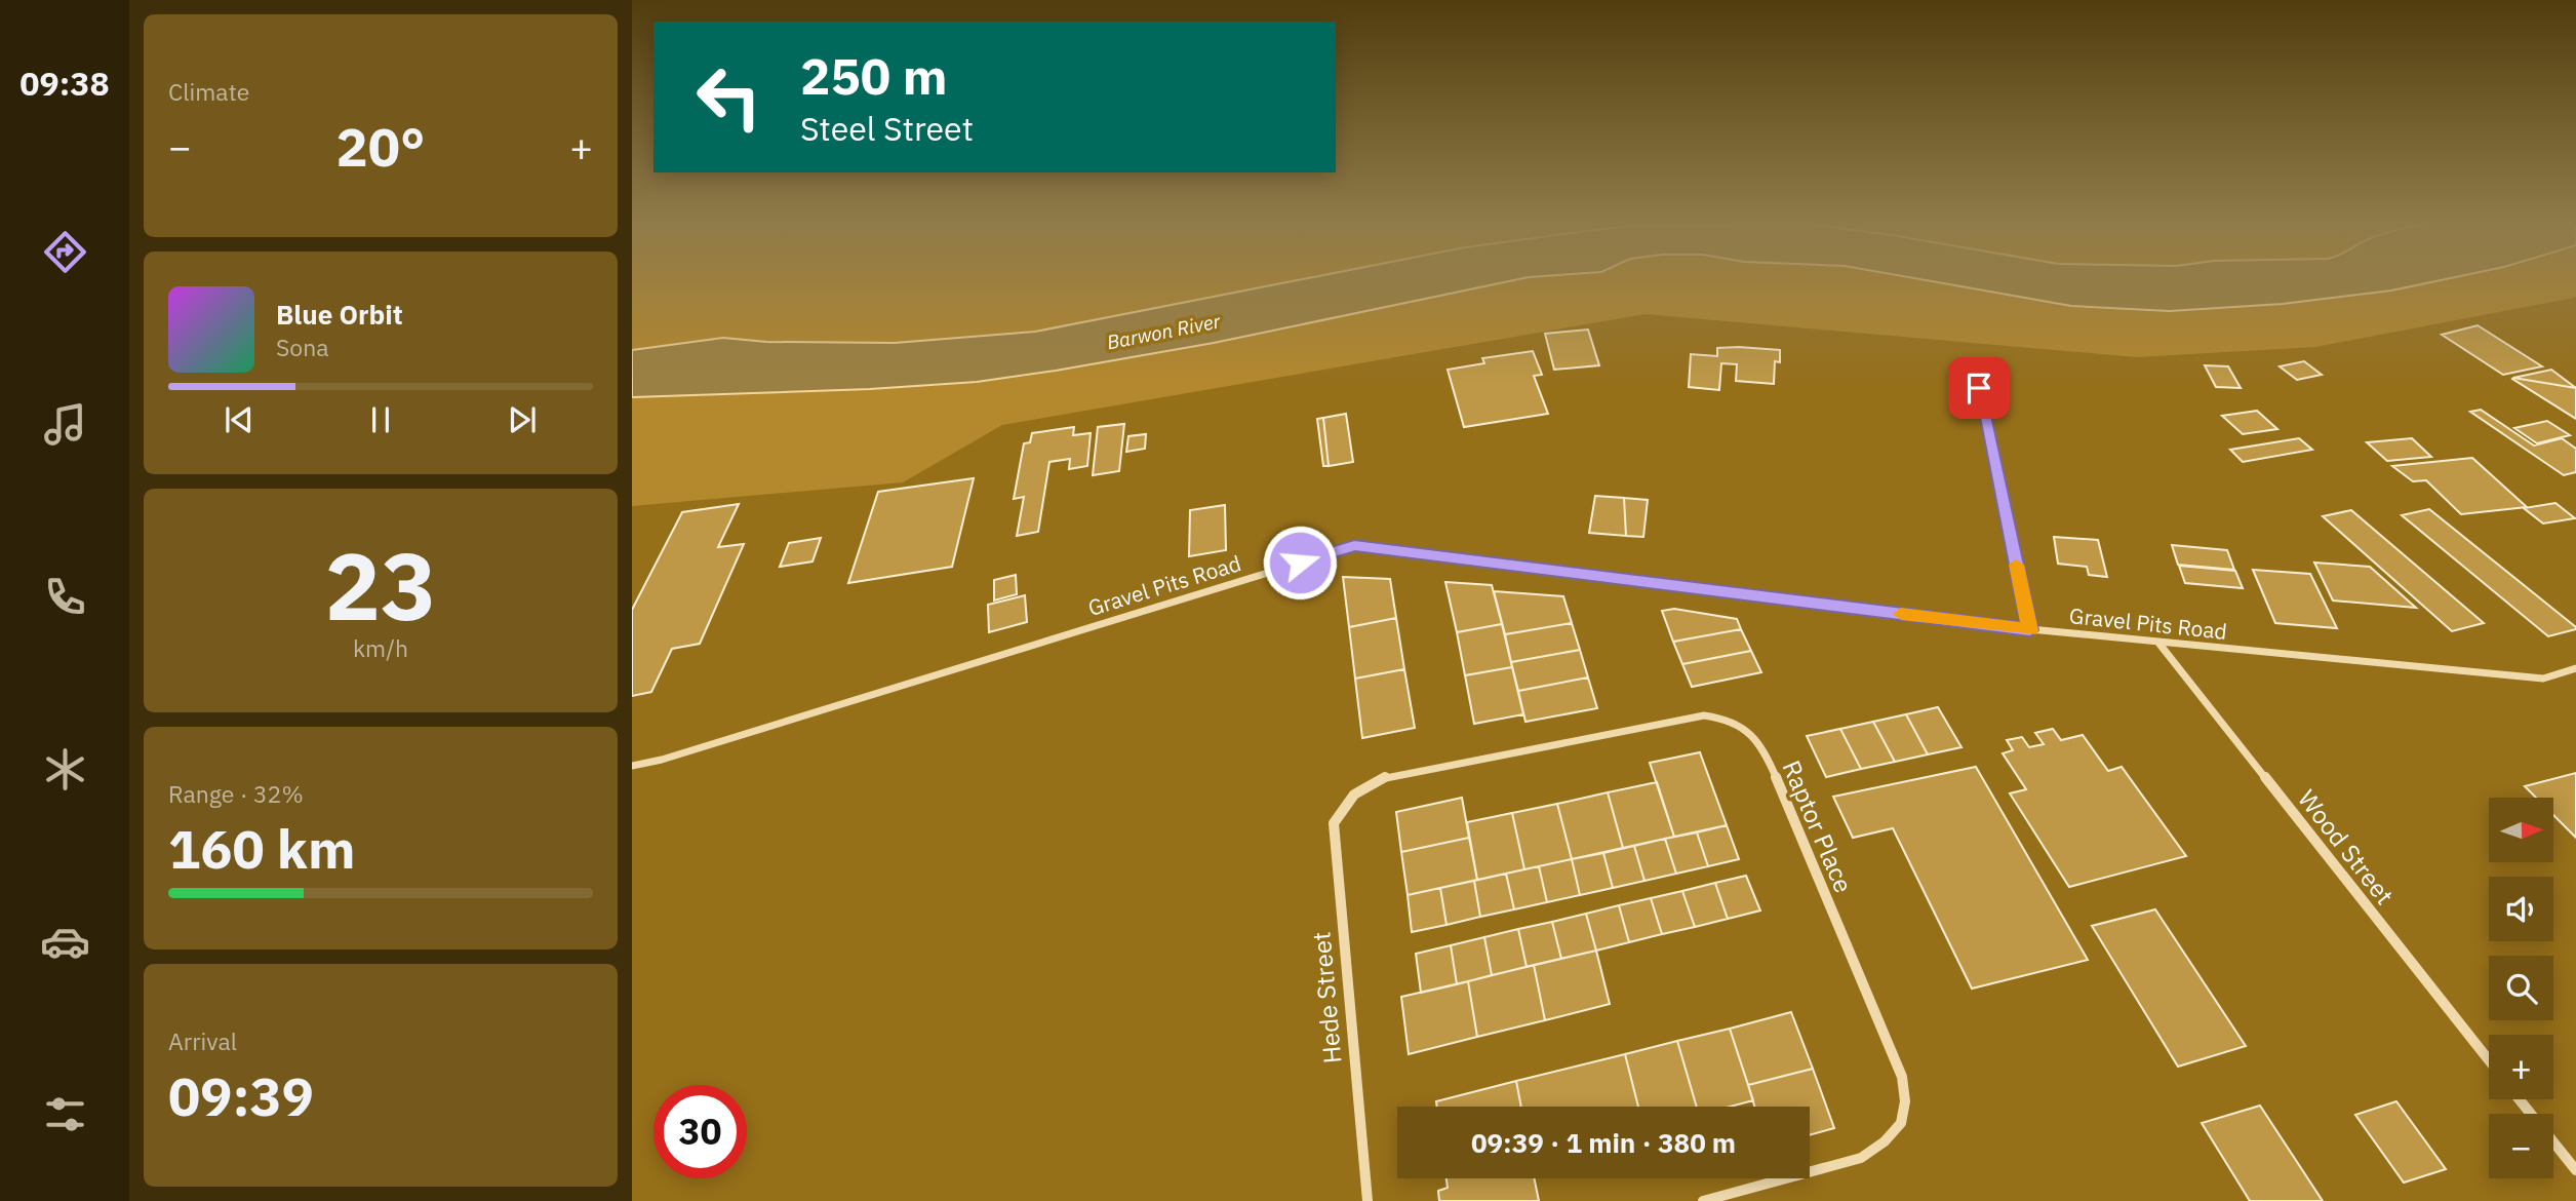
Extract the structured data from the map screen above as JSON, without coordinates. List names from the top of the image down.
{
  "streets": {
    "street": [
      "Gravel Pits Road",
      "Raptor Place",
      "Wood Street",
      "Hede Street"
    ]
  },
  "crossings": [
    ["Gravel Pits Road", "Wood Street"],
    ["Raptor Place", "Hede Street"]
  ],
  "water": ["Barwon River"],
  "north": "right",
  "page": {
    "tabs": "09:38",
    "tile": [
      "Climate",
      ["23", "km/h"],
      ["Range · 32%", "160 km"],
      ["Arrival", "09:39"]
    ],
    "turn": ["250 m", "Steel Street"],
    "heat": ["−", "20°", "+"],
    "song": ["Blue Orbit", "Sona"],
    "map_buttons": ["+", "−"],
    "limit": "30",
    "trip": "09:39 · 1 min · 380 m"
  }
}
